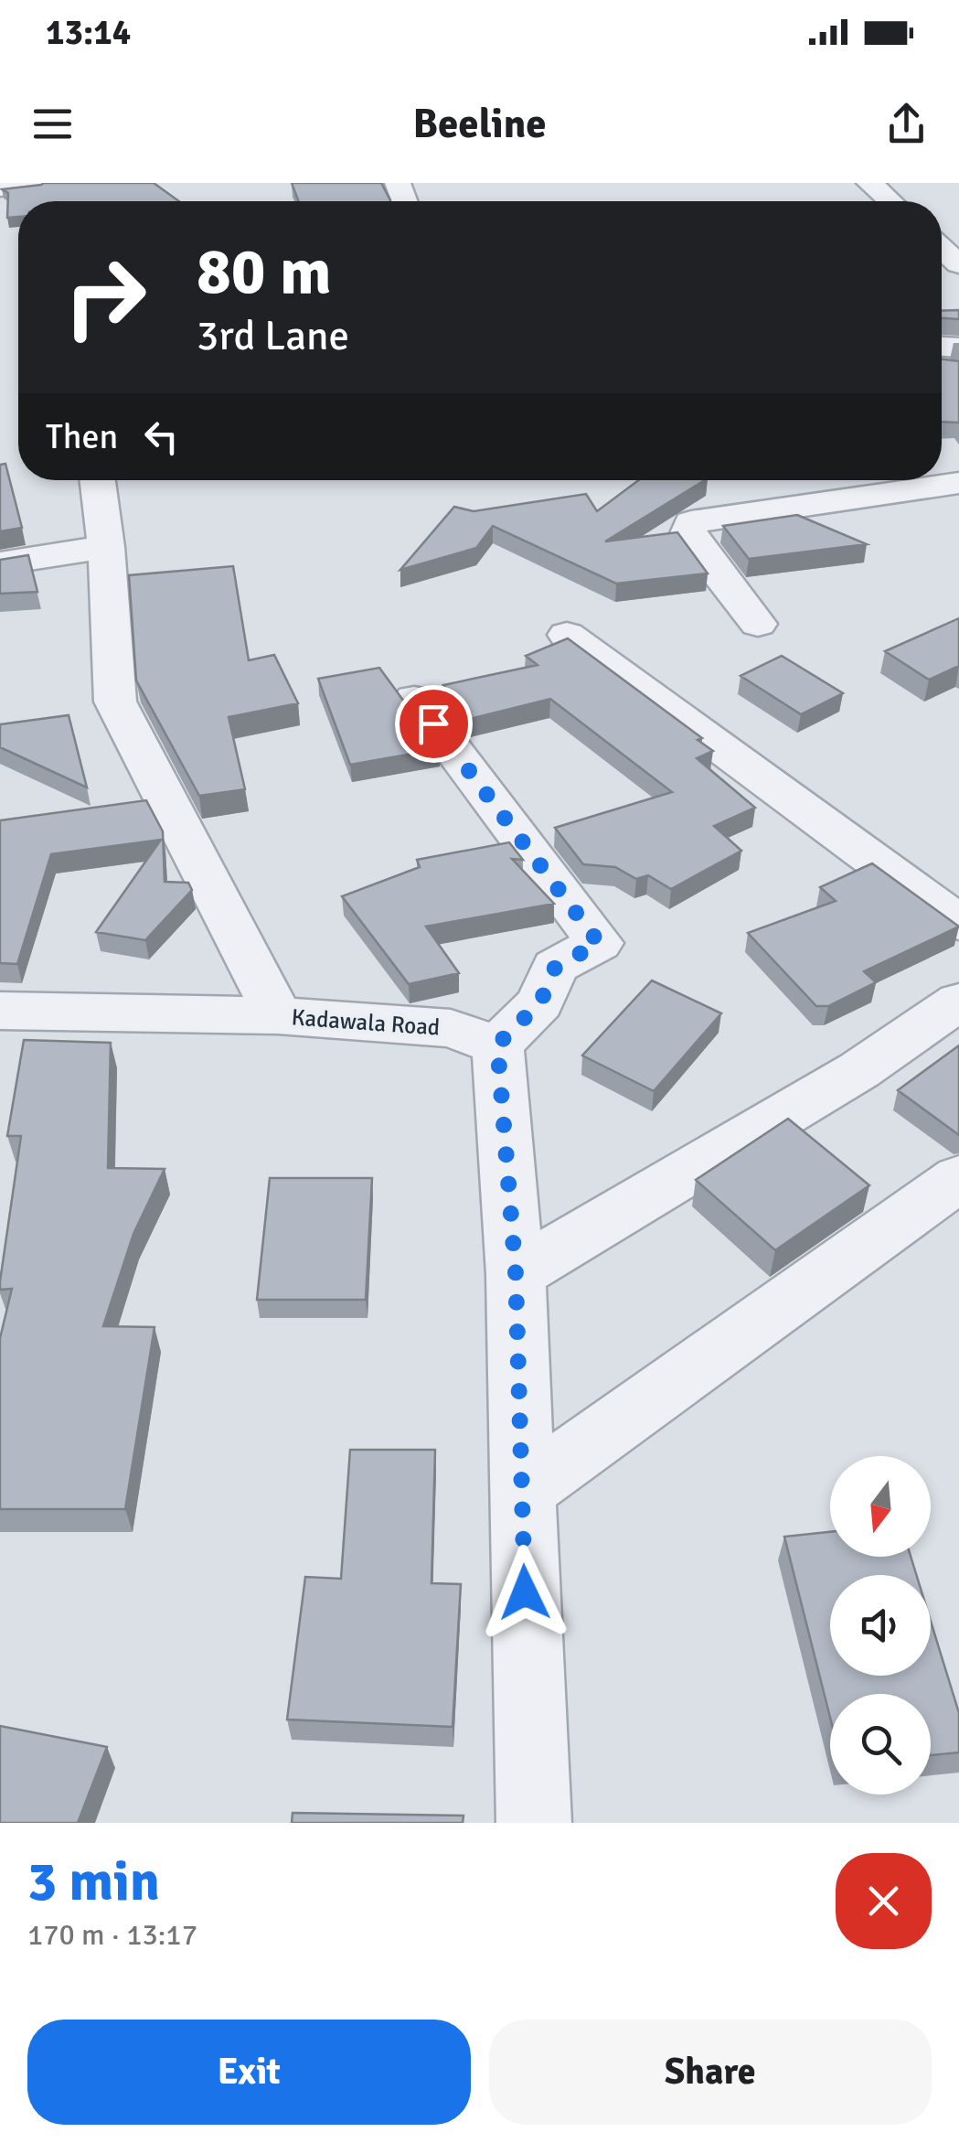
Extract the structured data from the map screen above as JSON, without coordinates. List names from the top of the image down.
{
  "streets": {
    "street": ["Kadawala Road"]
  },
  "north": "bottom",
  "page": {
    "status": "13:14",
    "header": "Beeline",
    "turn": ["80 m", "3rd Lane"],
    "then": "Then",
    "heading": ["3 min", "170 m · 13:17"],
    "buttons": ["Exit", "Share"]
  }
}
